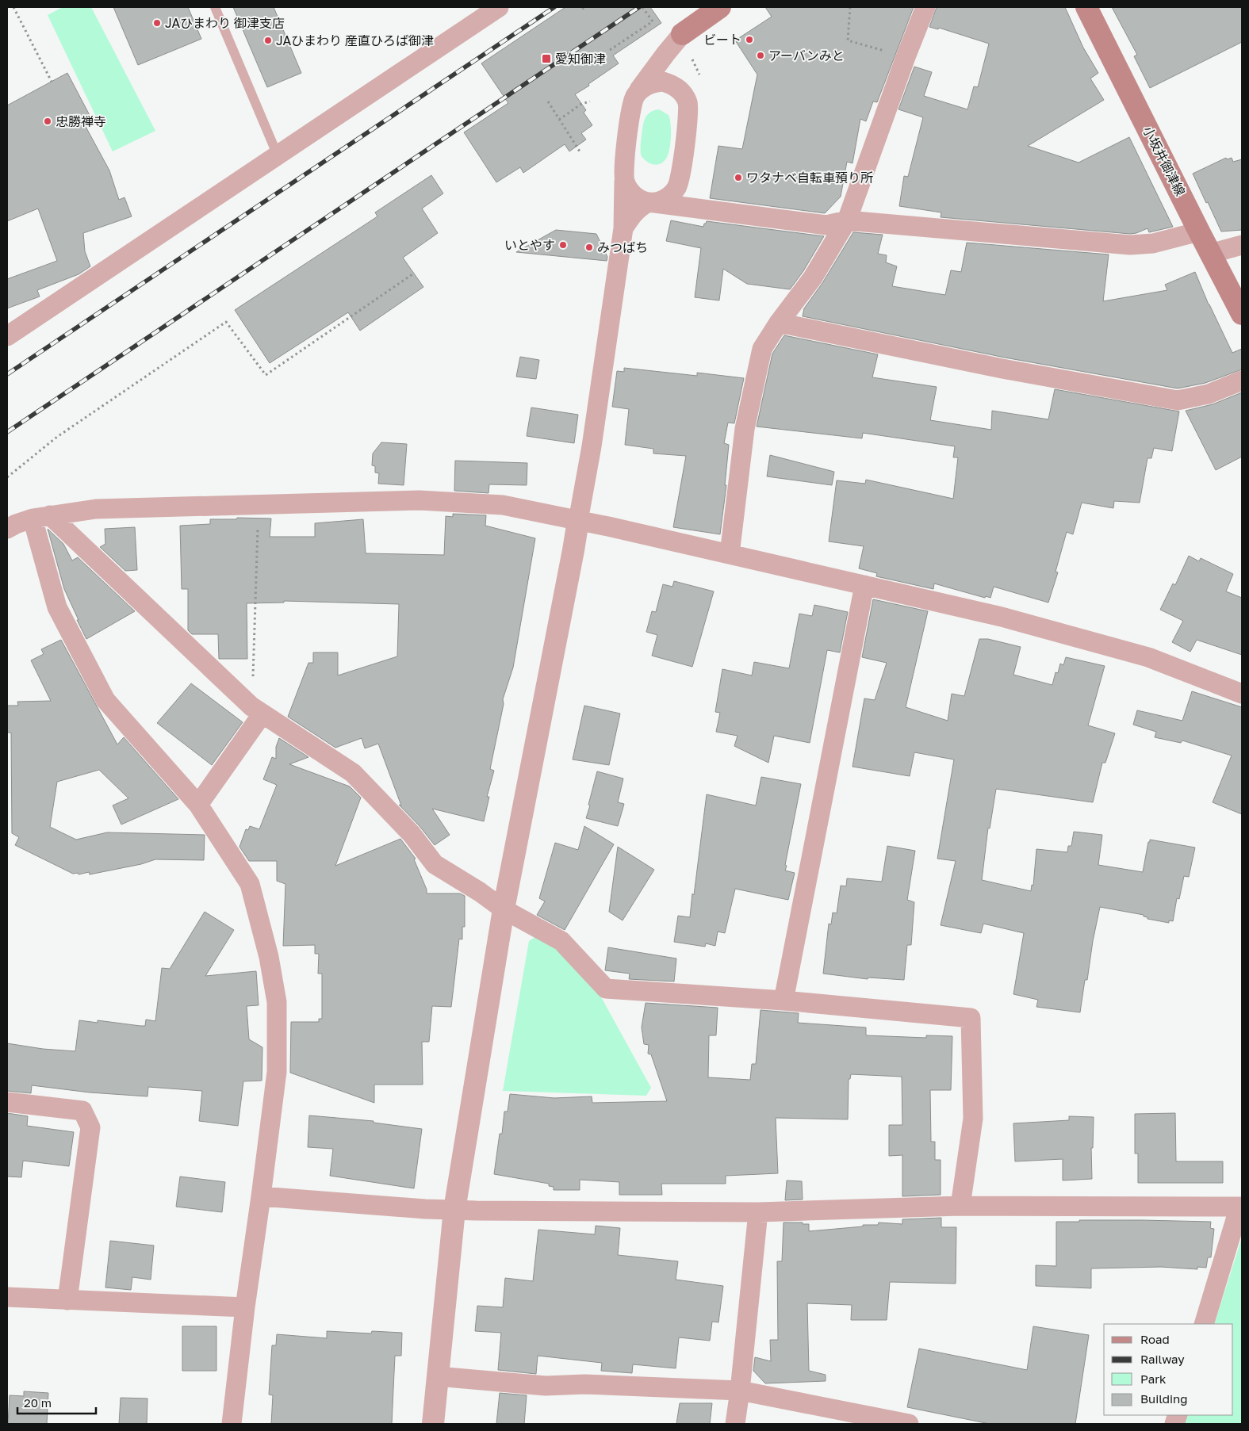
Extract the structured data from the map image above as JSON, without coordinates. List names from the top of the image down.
{
  "streets": {
    "main road": ["小坂井御津線"]
  },
  "places": {
    "other": [
      "JAひまわり 御津支店",
      "ビート",
      "JAひまわり 産直ひろば御津",
      "アーバンみと",
      "忠勝禅寺",
      "ワタナベ自転車預り所",
      "いとやす",
      "みつばち"
    ],
    "transit": ["愛知御津"]
  },
  "legend": [
    "Road",
    "Railway",
    "Park",
    "Building"
  ],
  "scale_bar": "20 m"
}
